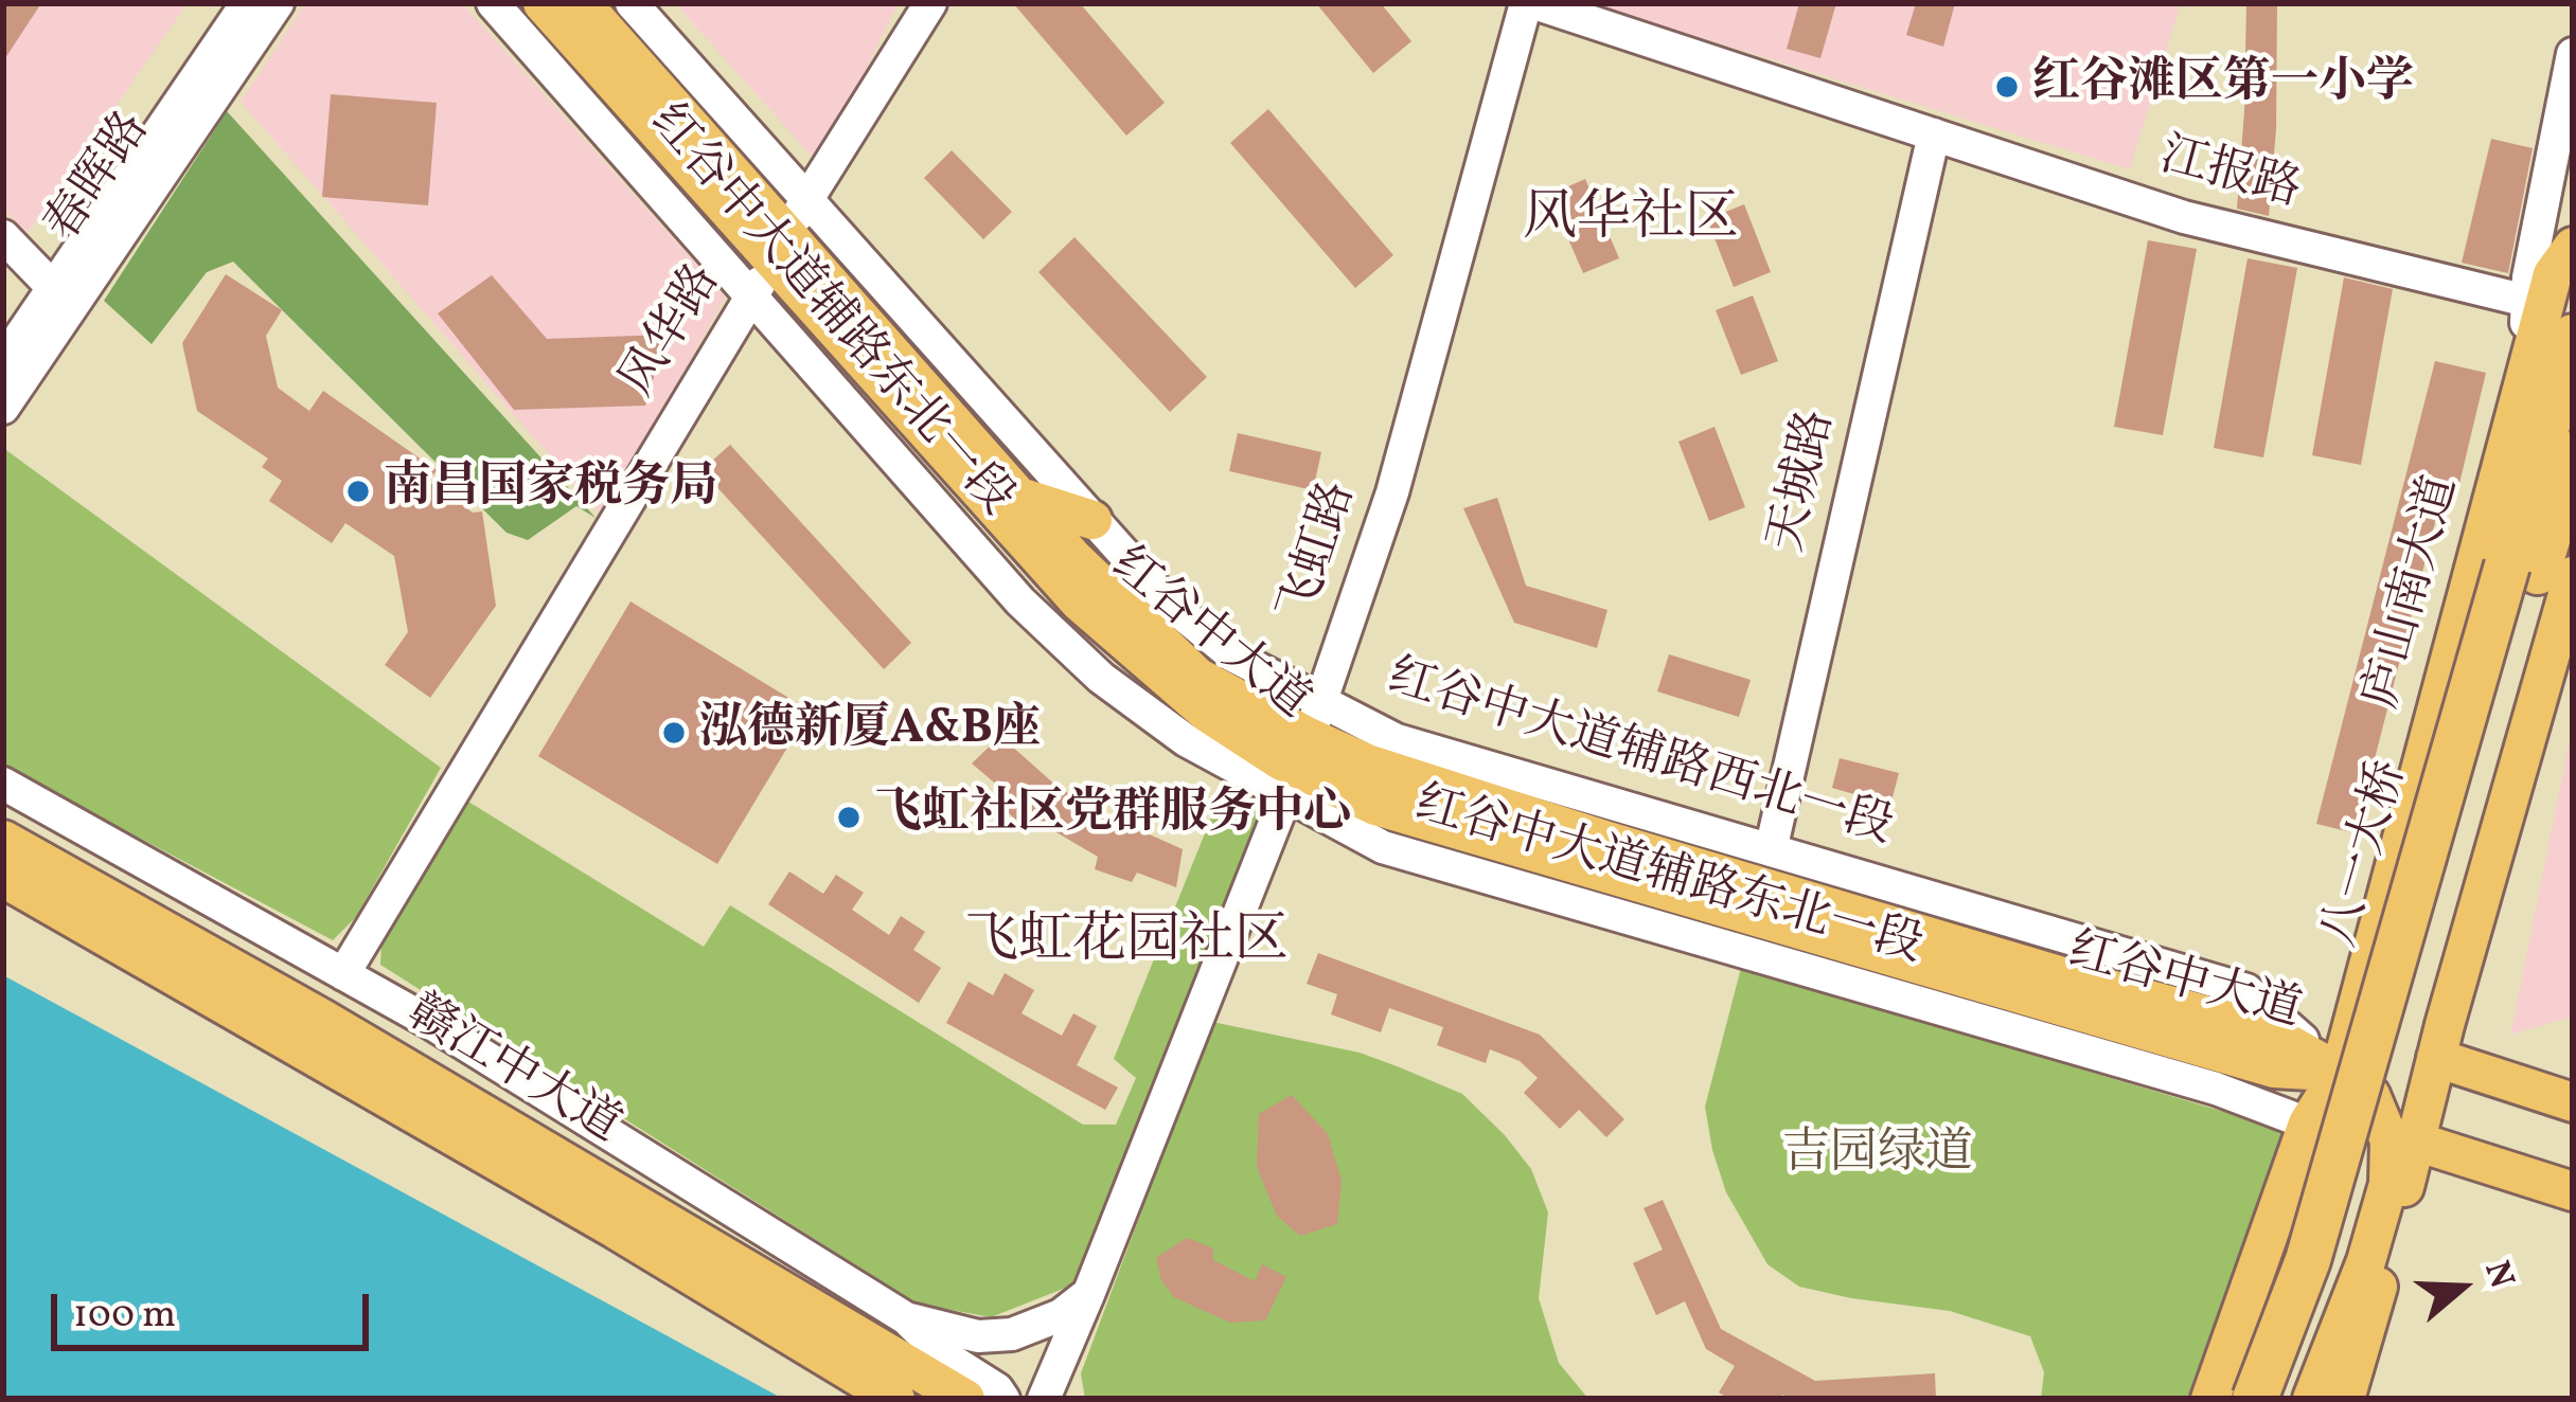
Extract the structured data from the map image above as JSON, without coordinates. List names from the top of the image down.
{
  "streets": {
    "highway": ["八一大桥"],
    "main road": ["庐山南大道", "红谷中大道", "赣江中大道"],
    "street": [
      "江报路",
      "春晖路",
      "红谷中大道辅路东北一段",
      "风华路",
      "天城路",
      "飞虹路",
      "红谷中大道辅路西北一段"
    ]
  },
  "crossings": [
    ["江报路", "天城路"],
    ["江报路", "飞虹路"],
    ["江报路", "庐山南大道"],
    ["江报路", "八一大桥"],
    ["红谷中大道辅路东北一段", "风华路"],
    ["红谷中大道辅路东北一段", "飞虹路"],
    ["红谷中大道辅路东北一段", "庐山南大道"],
    ["红谷中大道辅路东北一段", "红谷中大道"],
    ["红谷中大道辅路东北一段", "红谷中大道辅路西北一段"],
    ["风华路", "红谷中大道"],
    ["风华路", "红谷中大道辅路西北一段"],
    ["天城路", "红谷中大道辅路西北一段"],
    ["飞虹路", "红谷中大道"],
    ["飞虹路", "红谷中大道辅路西北一段"],
    ["庐山南大道", "红谷中大道"],
    ["庐山南大道", "红谷中大道辅路西北一段"],
    ["庐山南大道", "八一大桥"],
    ["红谷中大道", "红谷中大道辅路西北一段"]
  ],
  "districts": ["风华社区", "飞虹花园社区"],
  "parks": ["吉园绿道"],
  "places": [
    "红谷滩区第一小学",
    "南昌国家税务局",
    "泓德新厦A&B座",
    "飞虹社区党群服务中心"
  ],
  "scale_bar": "100 m",
  "north": "right"
}
